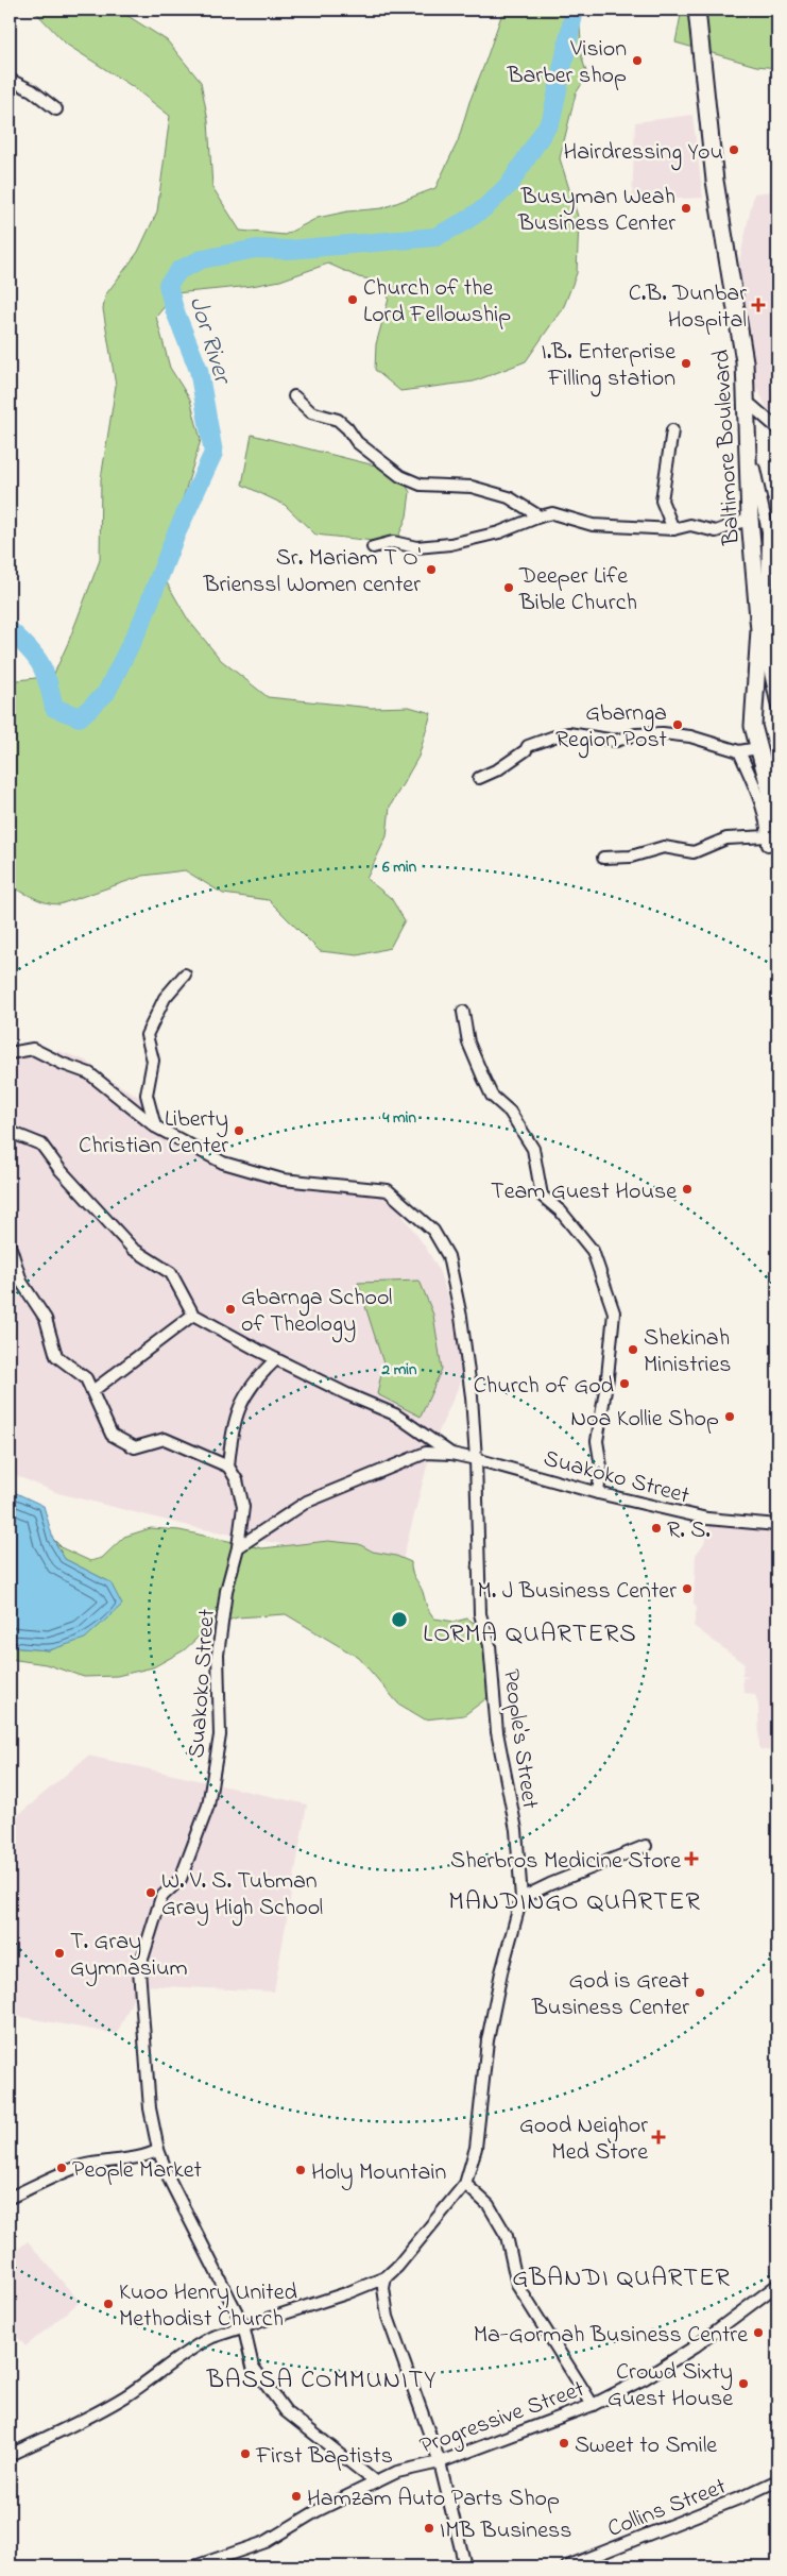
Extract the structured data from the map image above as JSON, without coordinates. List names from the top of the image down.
{
  "streets": {
    "highway": ["Baltimore Boulevard"],
    "street": [
      "Suakoko Street",
      "People's Street",
      "Progressive Street",
      "Collins Street"
    ]
  },
  "crossings": [
    ["Suakoko Street", "People's Street"],
    ["Suakoko Street", "Progressive Street"]
  ],
  "districts": [
    "LORMA QUARTERS",
    "MANDINGO QUARTER",
    "GBANDI QUARTER",
    "BASSA COMMUNITY"
  ],
  "water": ["Jor River"],
  "places": {
    "other": [
      "Vision Barber shop",
      "Hairdressing You",
      "Busyman Weah Business Center",
      "Church of the Lord Fellowship",
      "I.B. Enterprise Filling station",
      "Sr. Mariam T O' Brienssl Women center",
      "Deeper Life Bible Church",
      "Gbarnga Region Post",
      "Liberty Christian Center",
      "Team Guest House",
      "Gbarnga School of Theology",
      "Shekinah Ministries",
      "Church of God",
      "Noa Kollie Shop",
      "R. S.",
      "M. J Business Center",
      "W. V. S. Tubman Gray High School",
      "T. Gray Gymnasium",
      "God is Great Business Center",
      "People Market",
      "Holy Mountain",
      "Kuoo Henry United Methodist Church",
      "Ma-Gormah Business Centre",
      "Crowd Sixty Guest House",
      "Sweet to Smile",
      "First Baptists",
      "Hamzam Auto Parts Shop",
      "IMB Business"
    ],
    "health": ["C.B. Dunbar Hospital", "Sherbros Medicine Store", "Good Neighor Med Store"]
  },
  "rings": ["6 min", "4 min", "2 min"]
}
